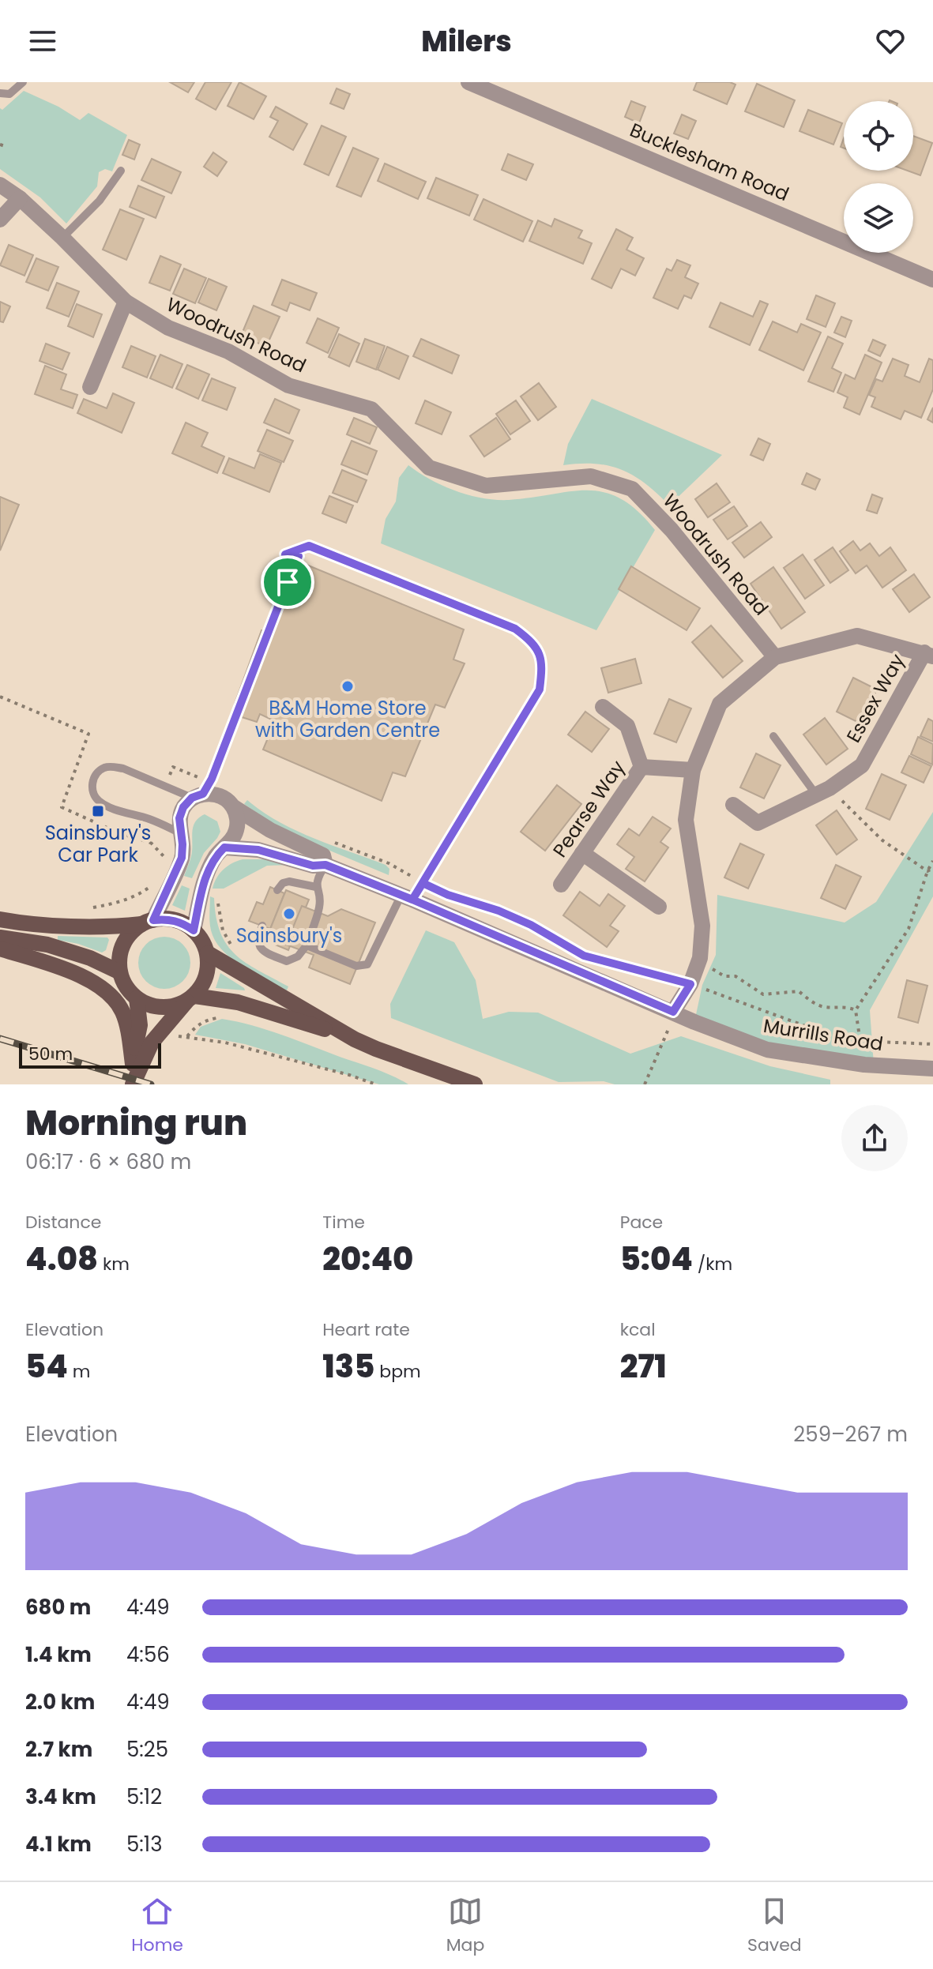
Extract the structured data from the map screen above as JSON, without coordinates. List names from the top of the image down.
{
  "streets": {
    "street": [
      "Bucklesham Road",
      "Woodrush Road",
      "Essex Way",
      "Pearse Way",
      "Murrills Road"
    ]
  },
  "places": {
    "other": ["B&M Home Store with Garden Centre", "Sainsbury's"],
    "transit": ["Sainsbury's Car Park"]
  },
  "scale_bar": "50 m",
  "page": {
    "header": "Milers",
    "scale": "50 m",
    "heading": ["Morning run", "06:17 · 6 × 680 m"],
    "stats": [
      ["Distance", "4.08 km"],
      ["Time", "20:40"],
      ["Pace", "5:04 /km"],
      ["Elevation", "54 m"],
      ["Heart rate", "135 bpm"],
      ["kcal", "271"]
    ],
    "chart": ["Elevation", "259–267 m"],
    "list": [
      {
        "name": "680 m",
        "note": "4:49"
      },
      {
        "name": "1.4 km",
        "note": "4:56"
      },
      {
        "name": "2.0 km",
        "note": "4:49"
      },
      {
        "name": "2.7 km",
        "note": "5:25"
      },
      {
        "name": "3.4 km",
        "note": "5:12"
      },
      {
        "name": "4.1 km",
        "note": "5:13"
      }
    ],
    "tabs": ["Home", "Map", "Saved"]
  }
}
